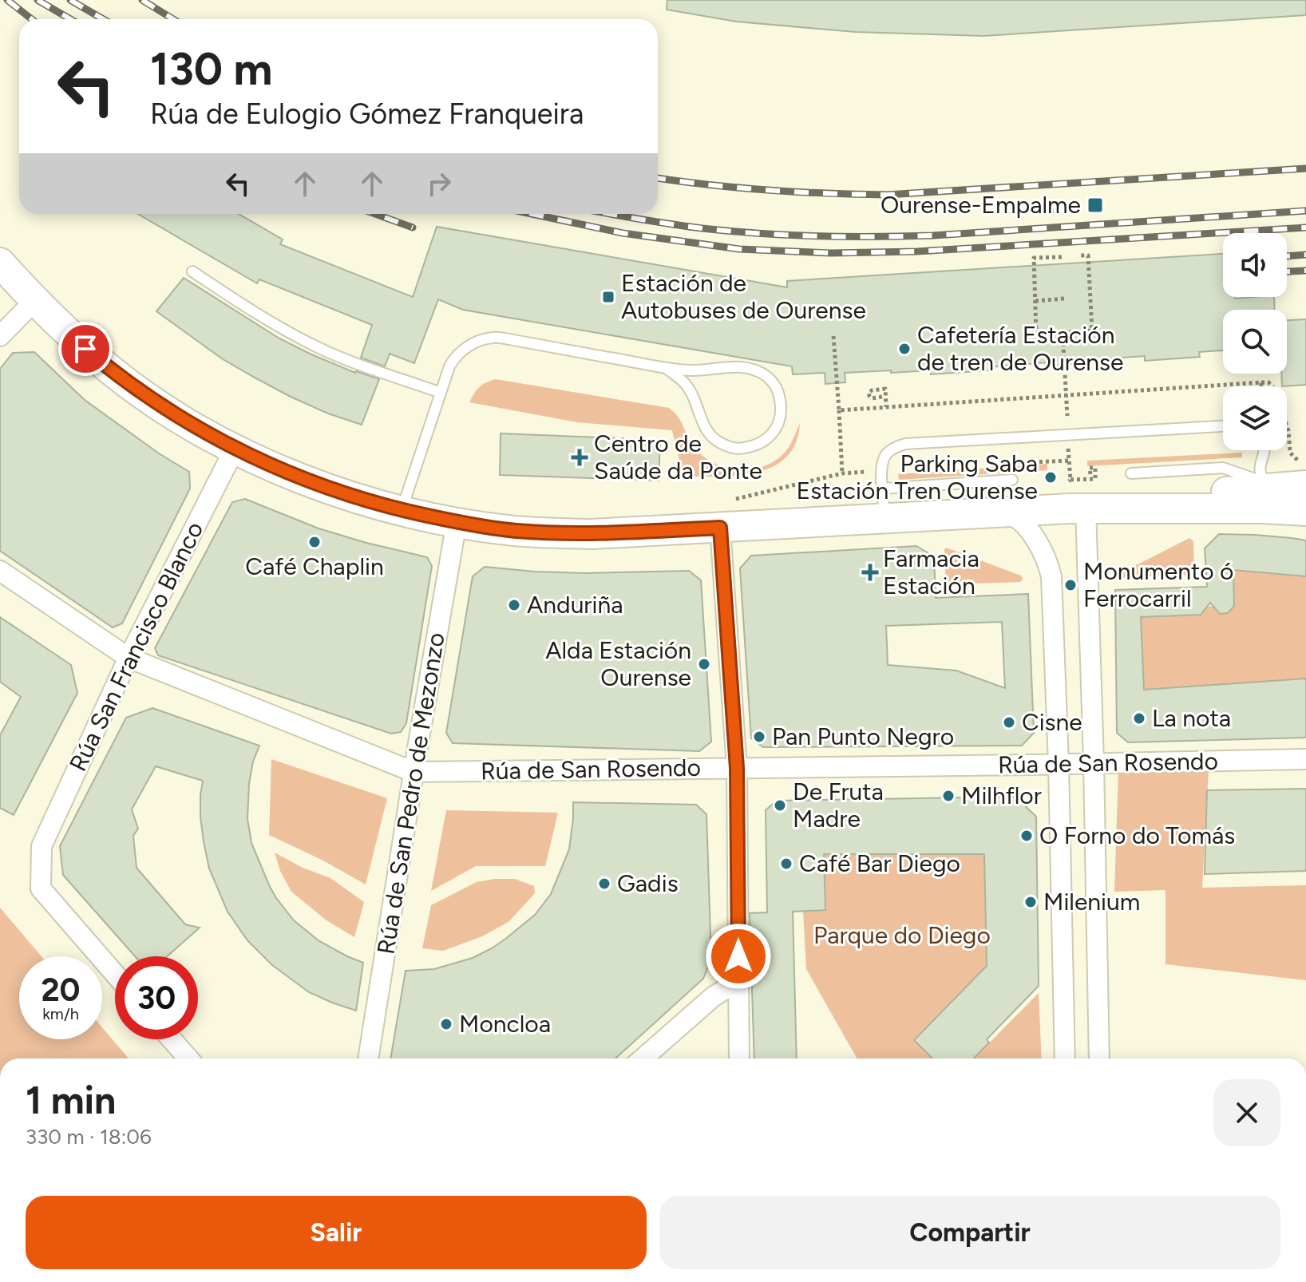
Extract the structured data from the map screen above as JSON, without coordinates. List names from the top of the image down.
{
  "streets": {
    "street": ["Rúa San Francisco Blanco", "Rúa de San Rosendo", "Rúa de San Pedro de Mezonzo"]
  },
  "crossings": [
    ["Rúa San Francisco Blanco", "Rúa de San Rosendo"],
    ["Rúa de San Rosendo", "Rúa de San Pedro de Mezonzo"]
  ],
  "parks": ["Parque do Diego"],
  "places": {
    "transit": ["Ourense-Empalme", "Estación de Autobuses de Ourense"],
    "other": [
      "Cafetería Estación de tren de Ourense",
      "Parking Saba Estación Tren Ourense",
      "Café Chaplin",
      "Monumento ó Ferrocarril",
      "Anduriña",
      "Alda Estación Ourense",
      "La nota",
      "Cisne",
      "Pan Punto Negro",
      "Milhflor",
      "De Fruta Madre",
      "O Forno do Tomás",
      "Café Bar Diego",
      "Gadis",
      "Milenium",
      "Moncloa"
    ],
    "health": ["Centro de Saúde da Ponte", "Farmacia Estación"]
  },
  "page": {
    "turn": ["130 m", "Rúa de Eulogio Gómez Franqueira"],
    "speed": "20 km/h",
    "limit": "30",
    "heading": ["1 min", "330 m · 18:06"],
    "buttons": ["Salir", "Compartir"]
  }
}
